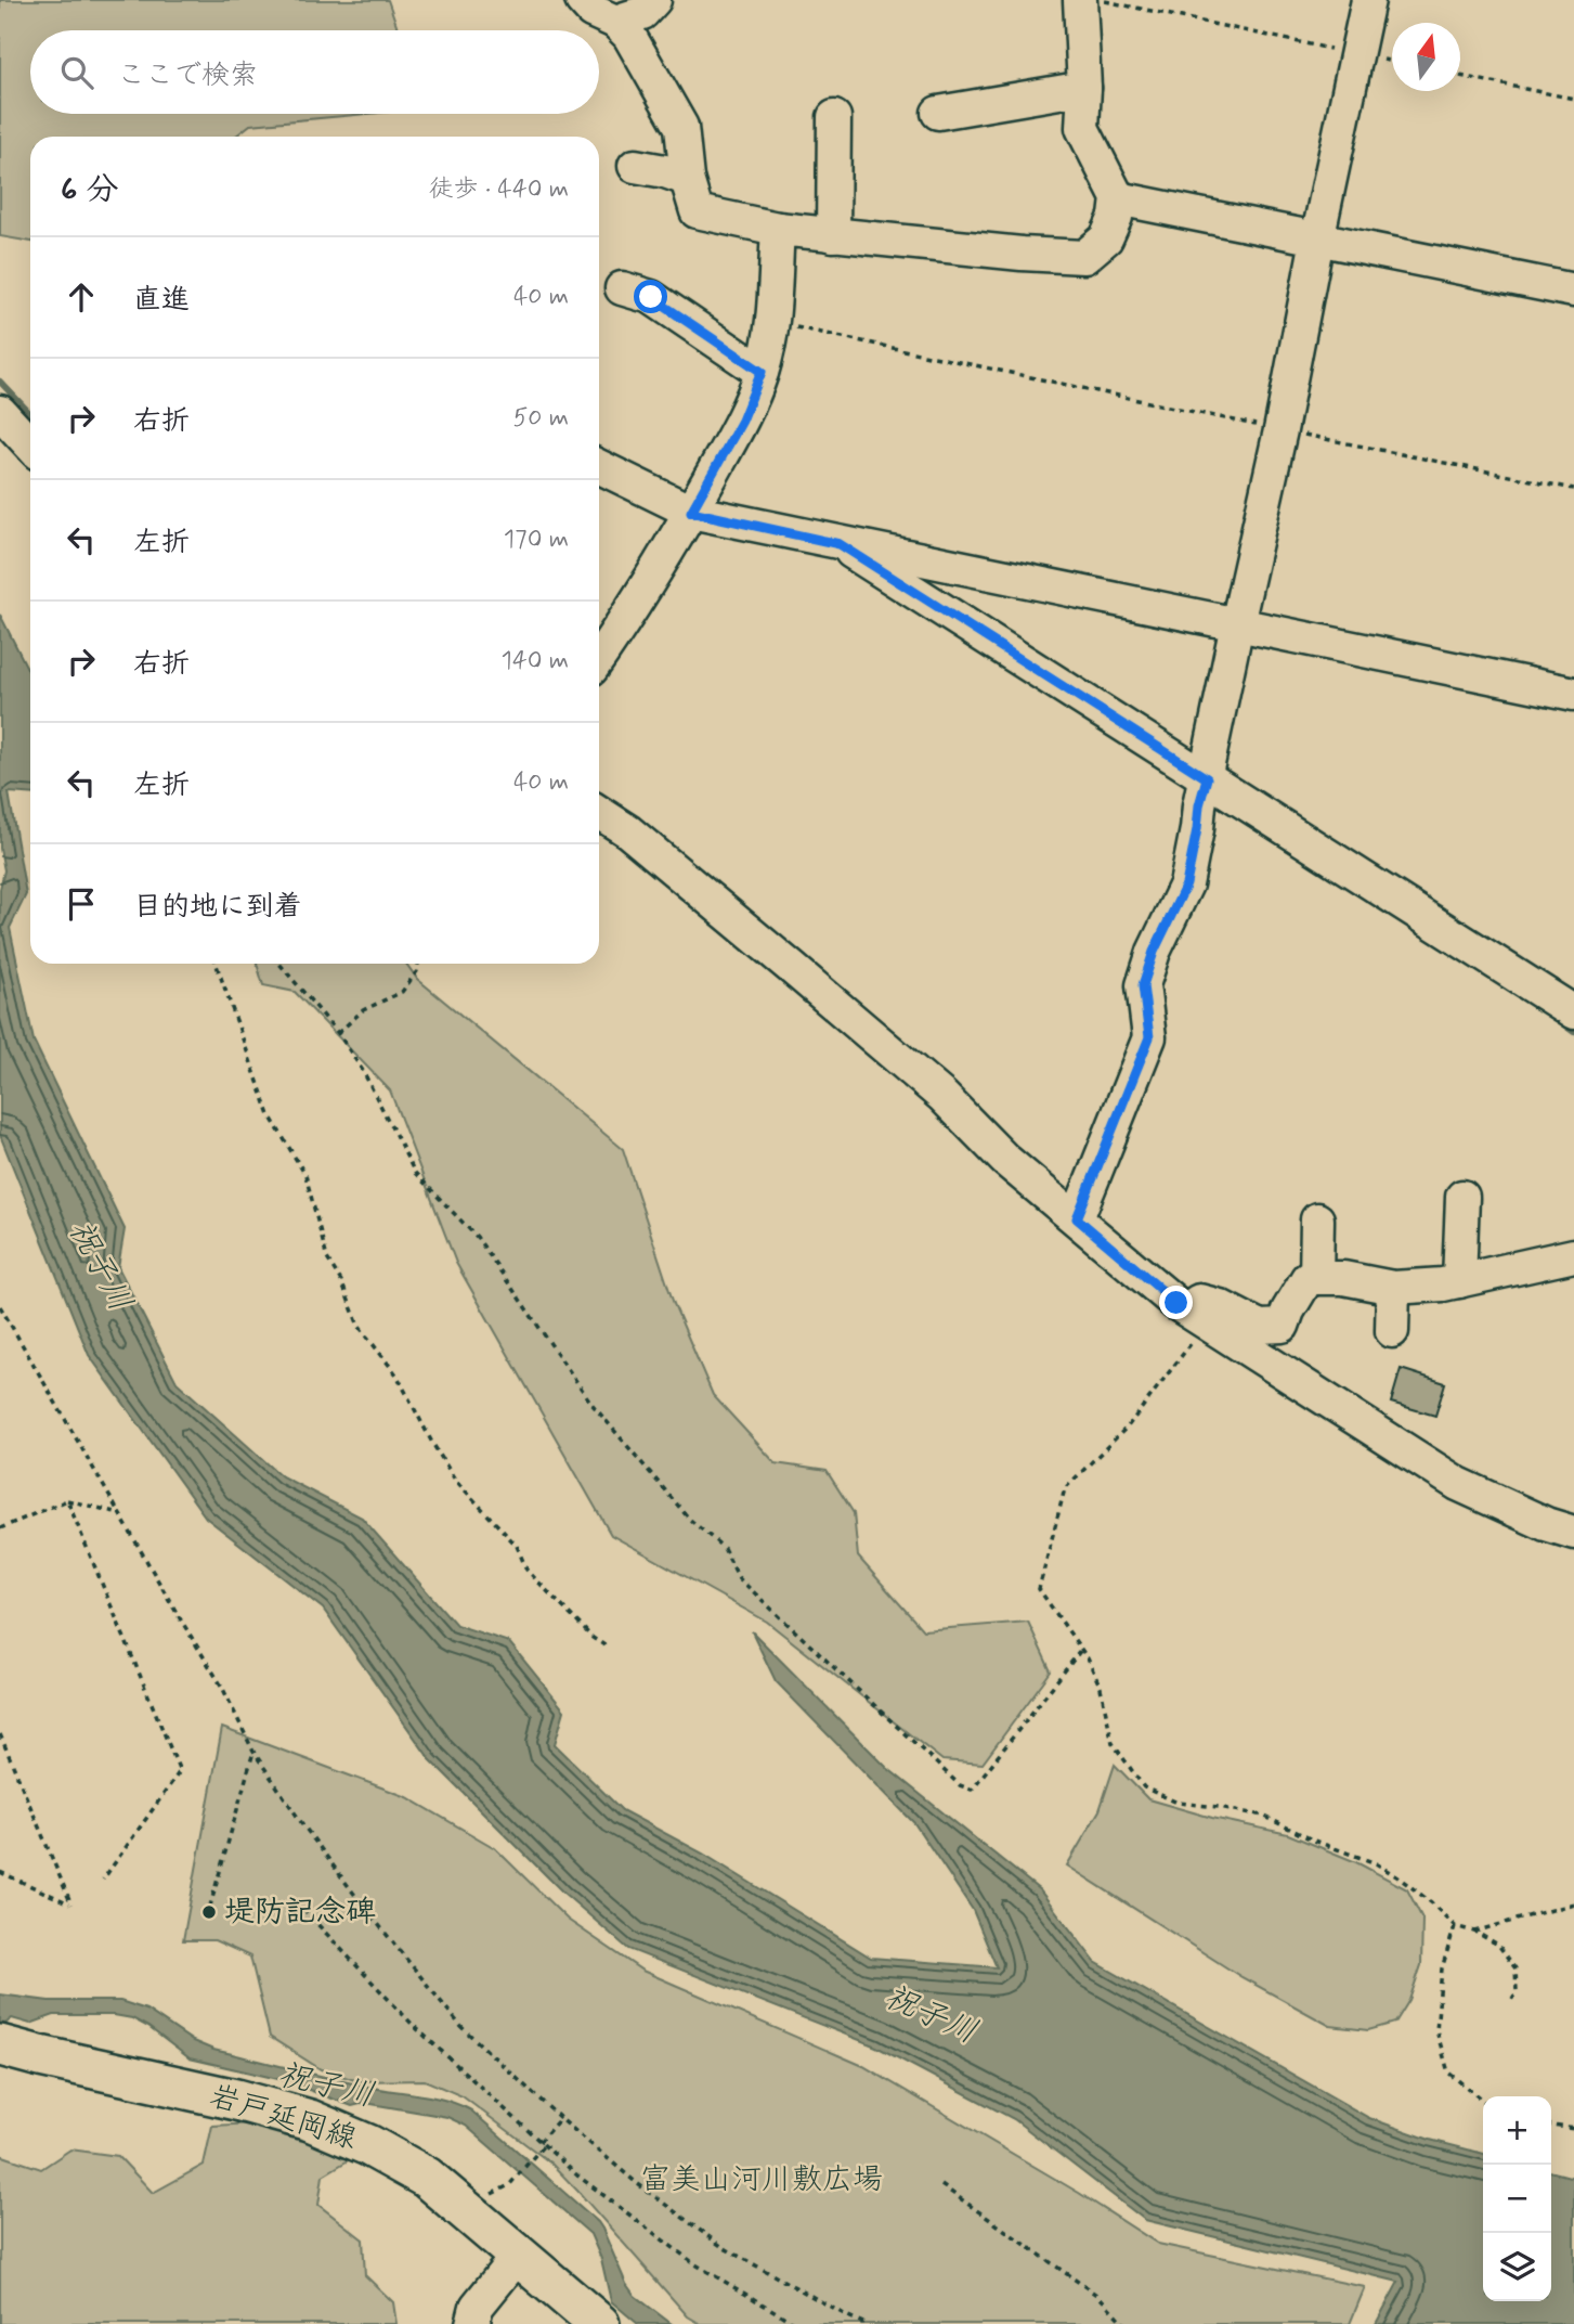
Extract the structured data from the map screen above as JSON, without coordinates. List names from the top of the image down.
{
  "streets": {
    "main road": ["岩戸延岡線"]
  },
  "water": ["祝子川"],
  "parks": ["富美山河川敷広場"],
  "places": ["堤防記念碑"],
  "north": "top",
  "page": {
    "search": "ここで検索",
    "heading": ["6 分", "徒歩 · 440 m"],
    "list": [
      ["直進", "40 m"],
      ["右折", "50 m"],
      ["左折", "170 m"],
      ["右折", "140 m"],
      ["左折", "40 m"],
      "目的地に到着"
    ],
    "map_buttons": ["+", "−"]
  }
}
